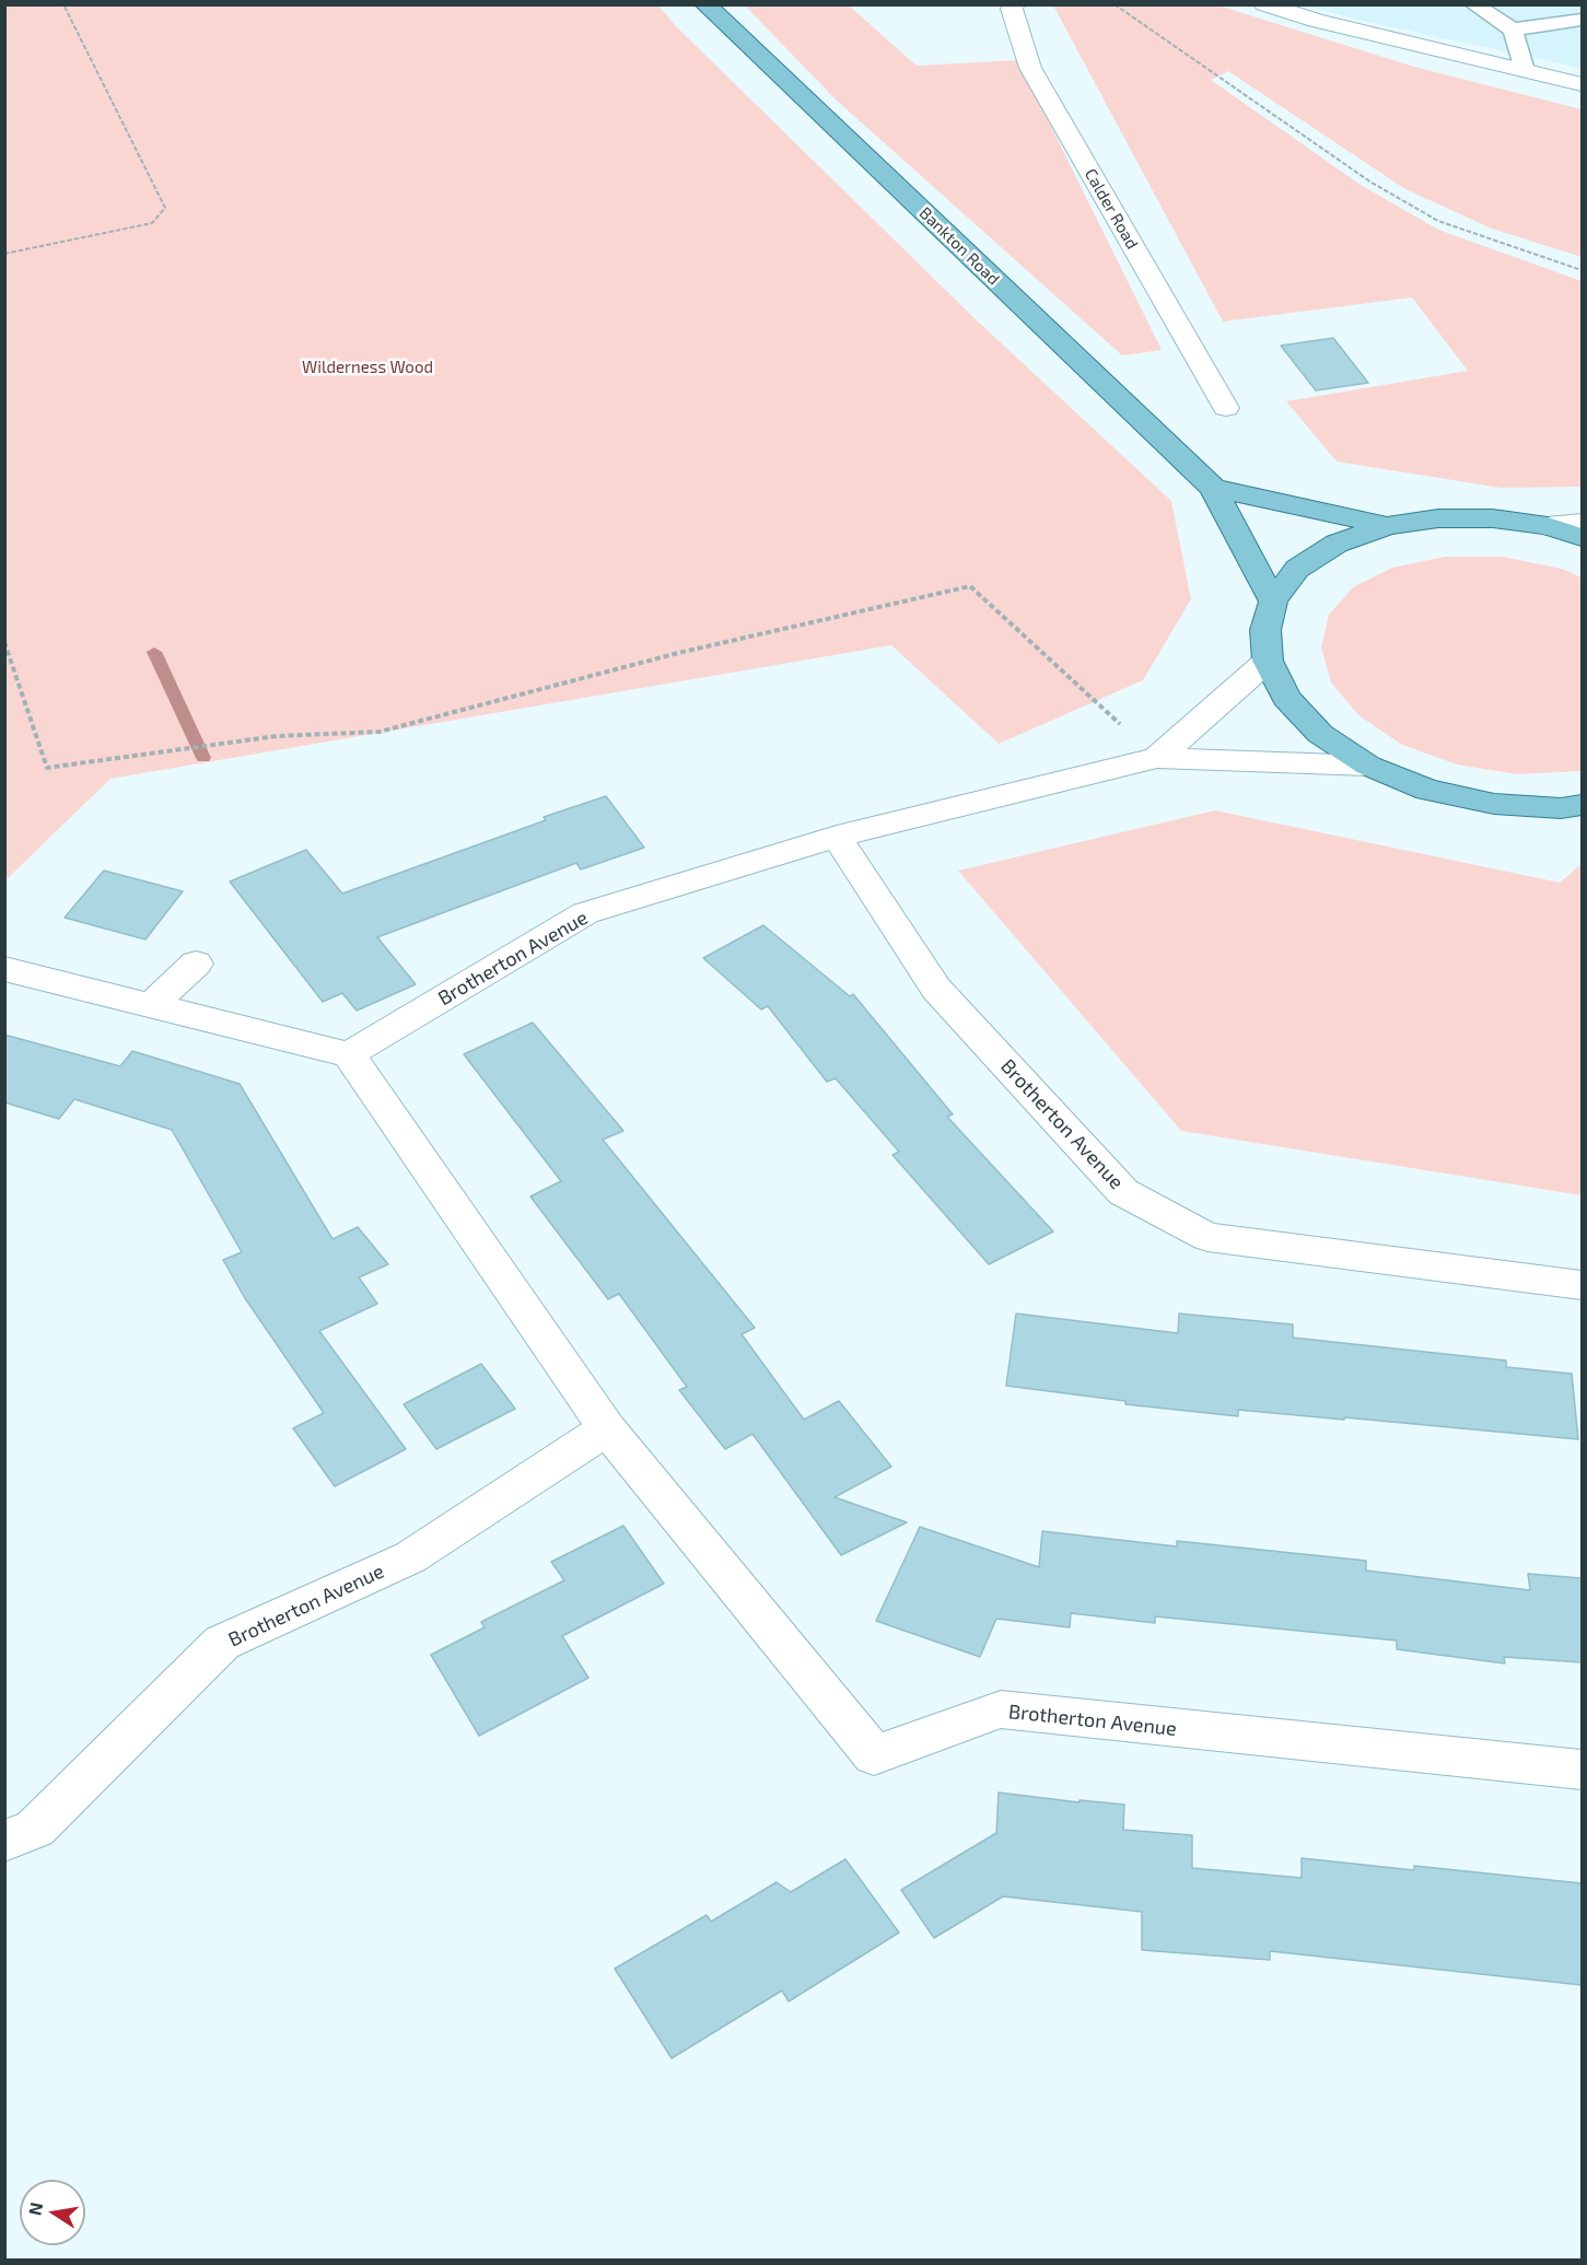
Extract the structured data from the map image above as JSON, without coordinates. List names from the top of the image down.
{
  "streets": {
    "main road": ["Bankton Road"],
    "street": ["Calder Road", "Brotherton Avenue"]
  },
  "parks": ["Wilderness Wood"],
  "north": "left"
}
